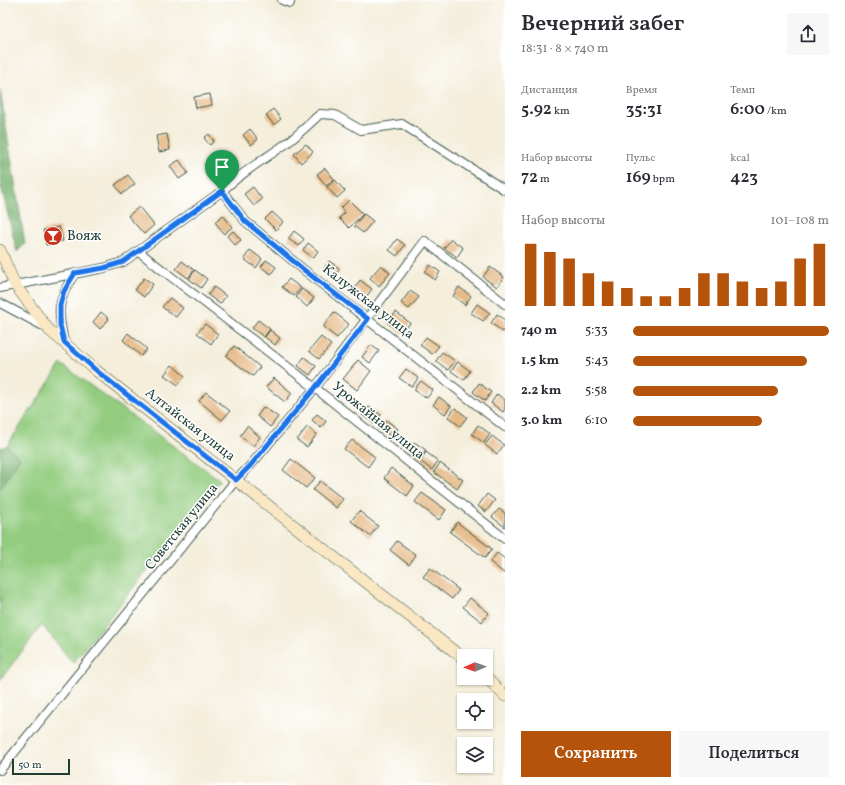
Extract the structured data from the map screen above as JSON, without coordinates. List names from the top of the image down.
{
  "streets": {
    "main road": ["Алтайская улица"],
    "street": ["Калужская улица", "Урожайная улица", "Советская улица"]
  },
  "crossings": [
    ["Калужская улица", "Советская улица"],
    ["Урожайная улица", "Советская улица"],
    ["Алтайская улица", "Советская улица"]
  ],
  "places": {
    "bar": ["Вояж"]
  },
  "scale_bar": "50 m",
  "north": "left",
  "page": {
    "heading": ["Вечерний забег", "18:31 · 8 × 740 m"],
    "stats": [
      ["Дистанция", "5.92 km"],
      ["Время", "35:31"],
      ["Темп", "6:00 /km"],
      ["Набор высоты", "72 m"],
      ["Пульс", "169 bpm"],
      ["kcal", "423"]
    ],
    "chart": ["Набор высоты", "101–108 m"],
    "list": [
      {
        "name": "740 m",
        "note": "5:33"
      },
      {
        "name": "1.5 km",
        "note": "5:43"
      },
      {
        "name": "2.2 km",
        "note": "5:58"
      },
      {
        "name": "3.0 km",
        "note": "6:10"
      }
    ],
    "buttons": ["Сохранить", "Поделиться"],
    "scale": "50 m"
  }
}
